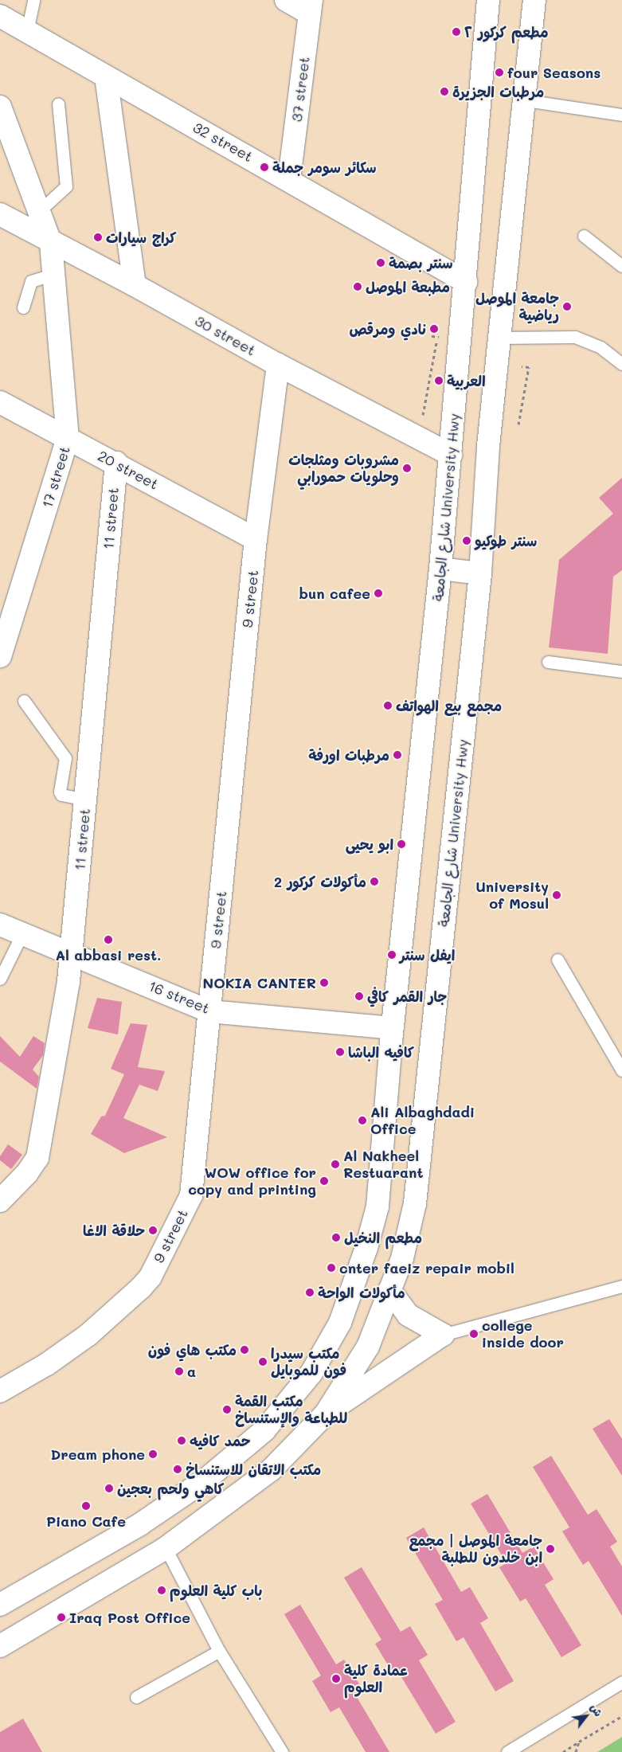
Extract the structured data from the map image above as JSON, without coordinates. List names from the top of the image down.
{
  "streets": {
    "street": [
      "37 street",
      "32 street",
      "30 street",
      "20 street",
      "17 street",
      "شارع الجامعة University Hwy",
      "11 street",
      "9 street",
      "16 street"
    ]
  },
  "crossings": [
    ["37 street", "32 street"],
    ["32 street", "شارع الجامعة University Hwy"],
    ["30 street", "17 street"],
    ["30 street", "شارع الجامعة University Hwy"],
    ["30 street", "9 street"],
    ["20 street", "17 street"],
    ["20 street", "11 street"],
    ["20 street", "9 street"],
    ["شارع الجامعة University Hwy", "16 street"],
    ["11 street", "16 street"],
    ["9 street", "16 street"]
  ],
  "places": [
    "مطعم كركور ٢",
    "four Seasons",
    "مرطبات الجزيرة",
    "سكائر سومر جملة",
    "كراج سيارات",
    "سنتر بصمة",
    "مطبعة الموصل",
    "جامعة الموصل رياضية",
    "نادي ومرقص",
    "العربية",
    "مشروبات ومثلجات وحلويات حمورابي",
    "سنتر طوكيو",
    "bun cafee",
    "مجمع بيع الهواتف",
    "مرطبات اورفة",
    "ابو يحيى",
    "مأكولات كركور 2",
    "University of Mosul",
    "Al abbasi rest.",
    "ايفل سنتر",
    "NOKIA CANTER",
    "جار القمر كافي",
    "كافيه الباشا",
    "Ali Albaghdadi Office",
    "Al Nakheel Restuarant",
    "WOW office for copy and printing",
    "حلاقة الاغا",
    "مطعم النخيل",
    "cnter faeiz repair mobil",
    "مأكولات الواحة",
    "college inside door",
    "مكتب هاي فون",
    "مكتب سيدرا فون للموبايل",
    "a",
    "مكتب القمة للطباعة والإستنساخ",
    "حمد كافيه",
    "Dream phone",
    "مكتب الاتقان للاستنساخ",
    "كاهي ولحم بعجين",
    "Piano Cafe",
    "جامعة الموصل | مجمع ابن خلدون للطلبة",
    "باب كلية العلوم",
    "Iraq Post Office",
    "عمادة كلية العلوم"
  ],
  "north": "top right"
}
